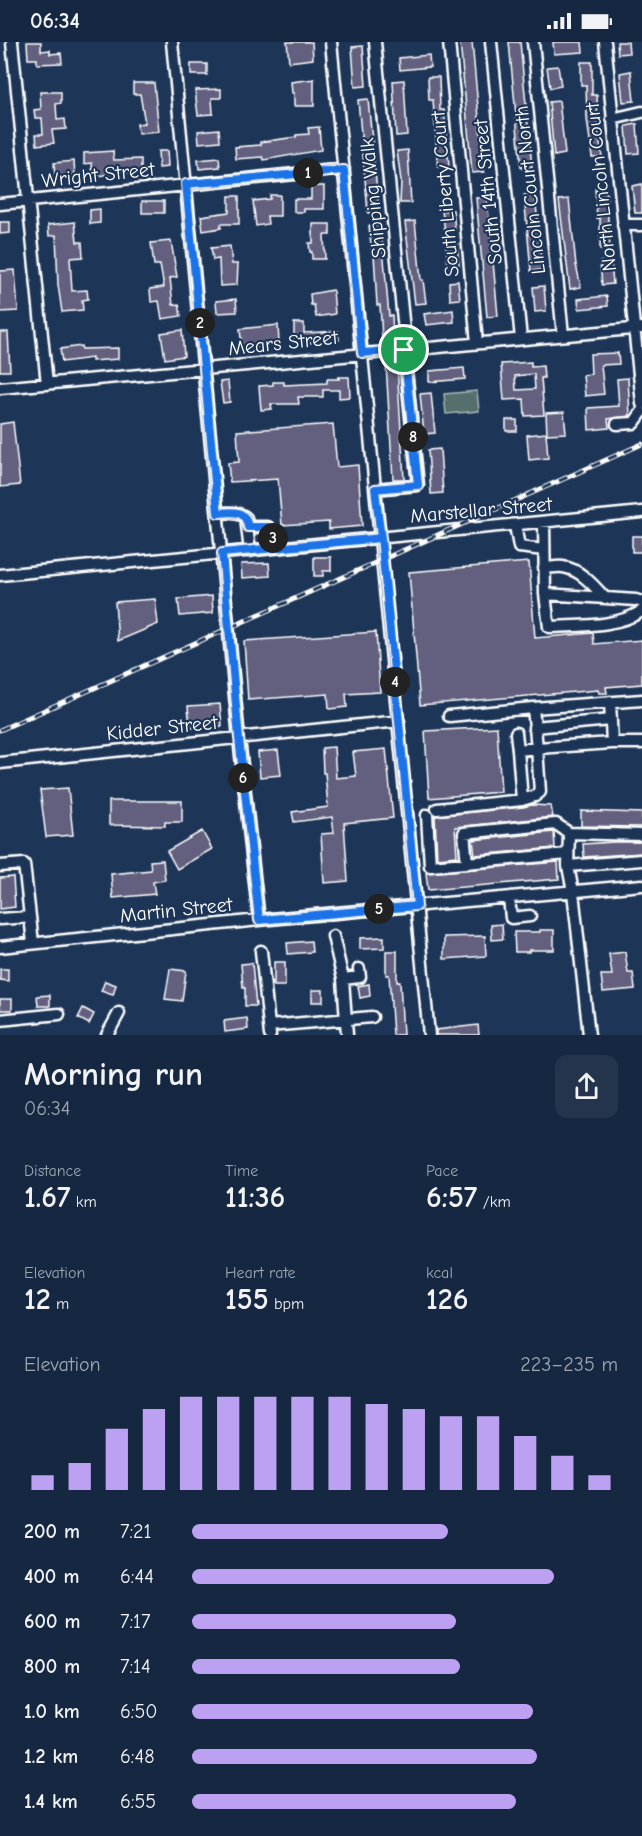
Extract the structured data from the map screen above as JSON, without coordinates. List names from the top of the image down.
{
  "streets": {
    "street": [
      "Wright Street",
      "North Lincoln Court",
      "Lincoln Court North",
      "South 14th Street",
      "South Liberty Court",
      "Shipping Walk",
      "Mears Street",
      "Marstellar Street",
      "Kidder Street",
      "Martin Street"
    ]
  },
  "crossings": [
    ["North Lincoln Court", "Mears Street"],
    ["Lincoln Court North", "Mears Street"],
    ["South 14th Street", "Mears Street"],
    ["South Liberty Court", "Mears Street"],
    ["Shipping Walk", "Mears Street"]
  ],
  "page": {
    "status": "06:34",
    "pins": [
      "1",
      "2",
      "8",
      "3",
      "4",
      "6",
      "5"
    ],
    "heading": ["Morning run", "06:34"],
    "stats": [
      ["Distance", "1.67 km"],
      ["Time", "11:36"],
      ["Pace", "6:57 /km"],
      ["Elevation", "12 m"],
      ["Heart rate", "155 bpm"],
      ["kcal", "126"]
    ],
    "chart": ["Elevation", "223–235 m"],
    "list": [
      {
        "name": "200 m",
        "note": "7:21"
      },
      {
        "name": "400 m",
        "note": "6:44"
      },
      {
        "name": "600 m",
        "note": "7:17"
      },
      {
        "name": "800 m",
        "note": "7:14"
      },
      {
        "name": "1.0 km",
        "note": "6:50"
      },
      {
        "name": "1.2 km",
        "note": "6:48"
      },
      {
        "name": "1.4 km",
        "note": "6:55"
      }
    ]
  }
}
